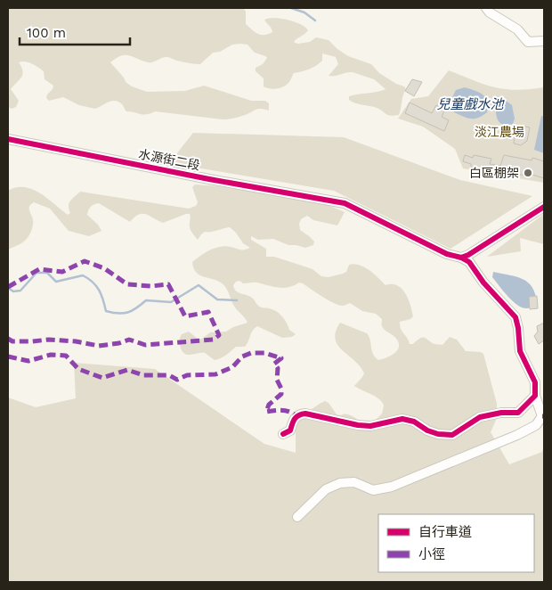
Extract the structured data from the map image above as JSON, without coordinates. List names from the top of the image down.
{
  "streets": {
    "street": ["水源街二段"]
  },
  "water": ["兒童戲水池"],
  "parks": ["淡江農場"],
  "places": ["白區棚架"],
  "legend": ["自行車道", "小徑"],
  "scale_bar": "100 m"
}
